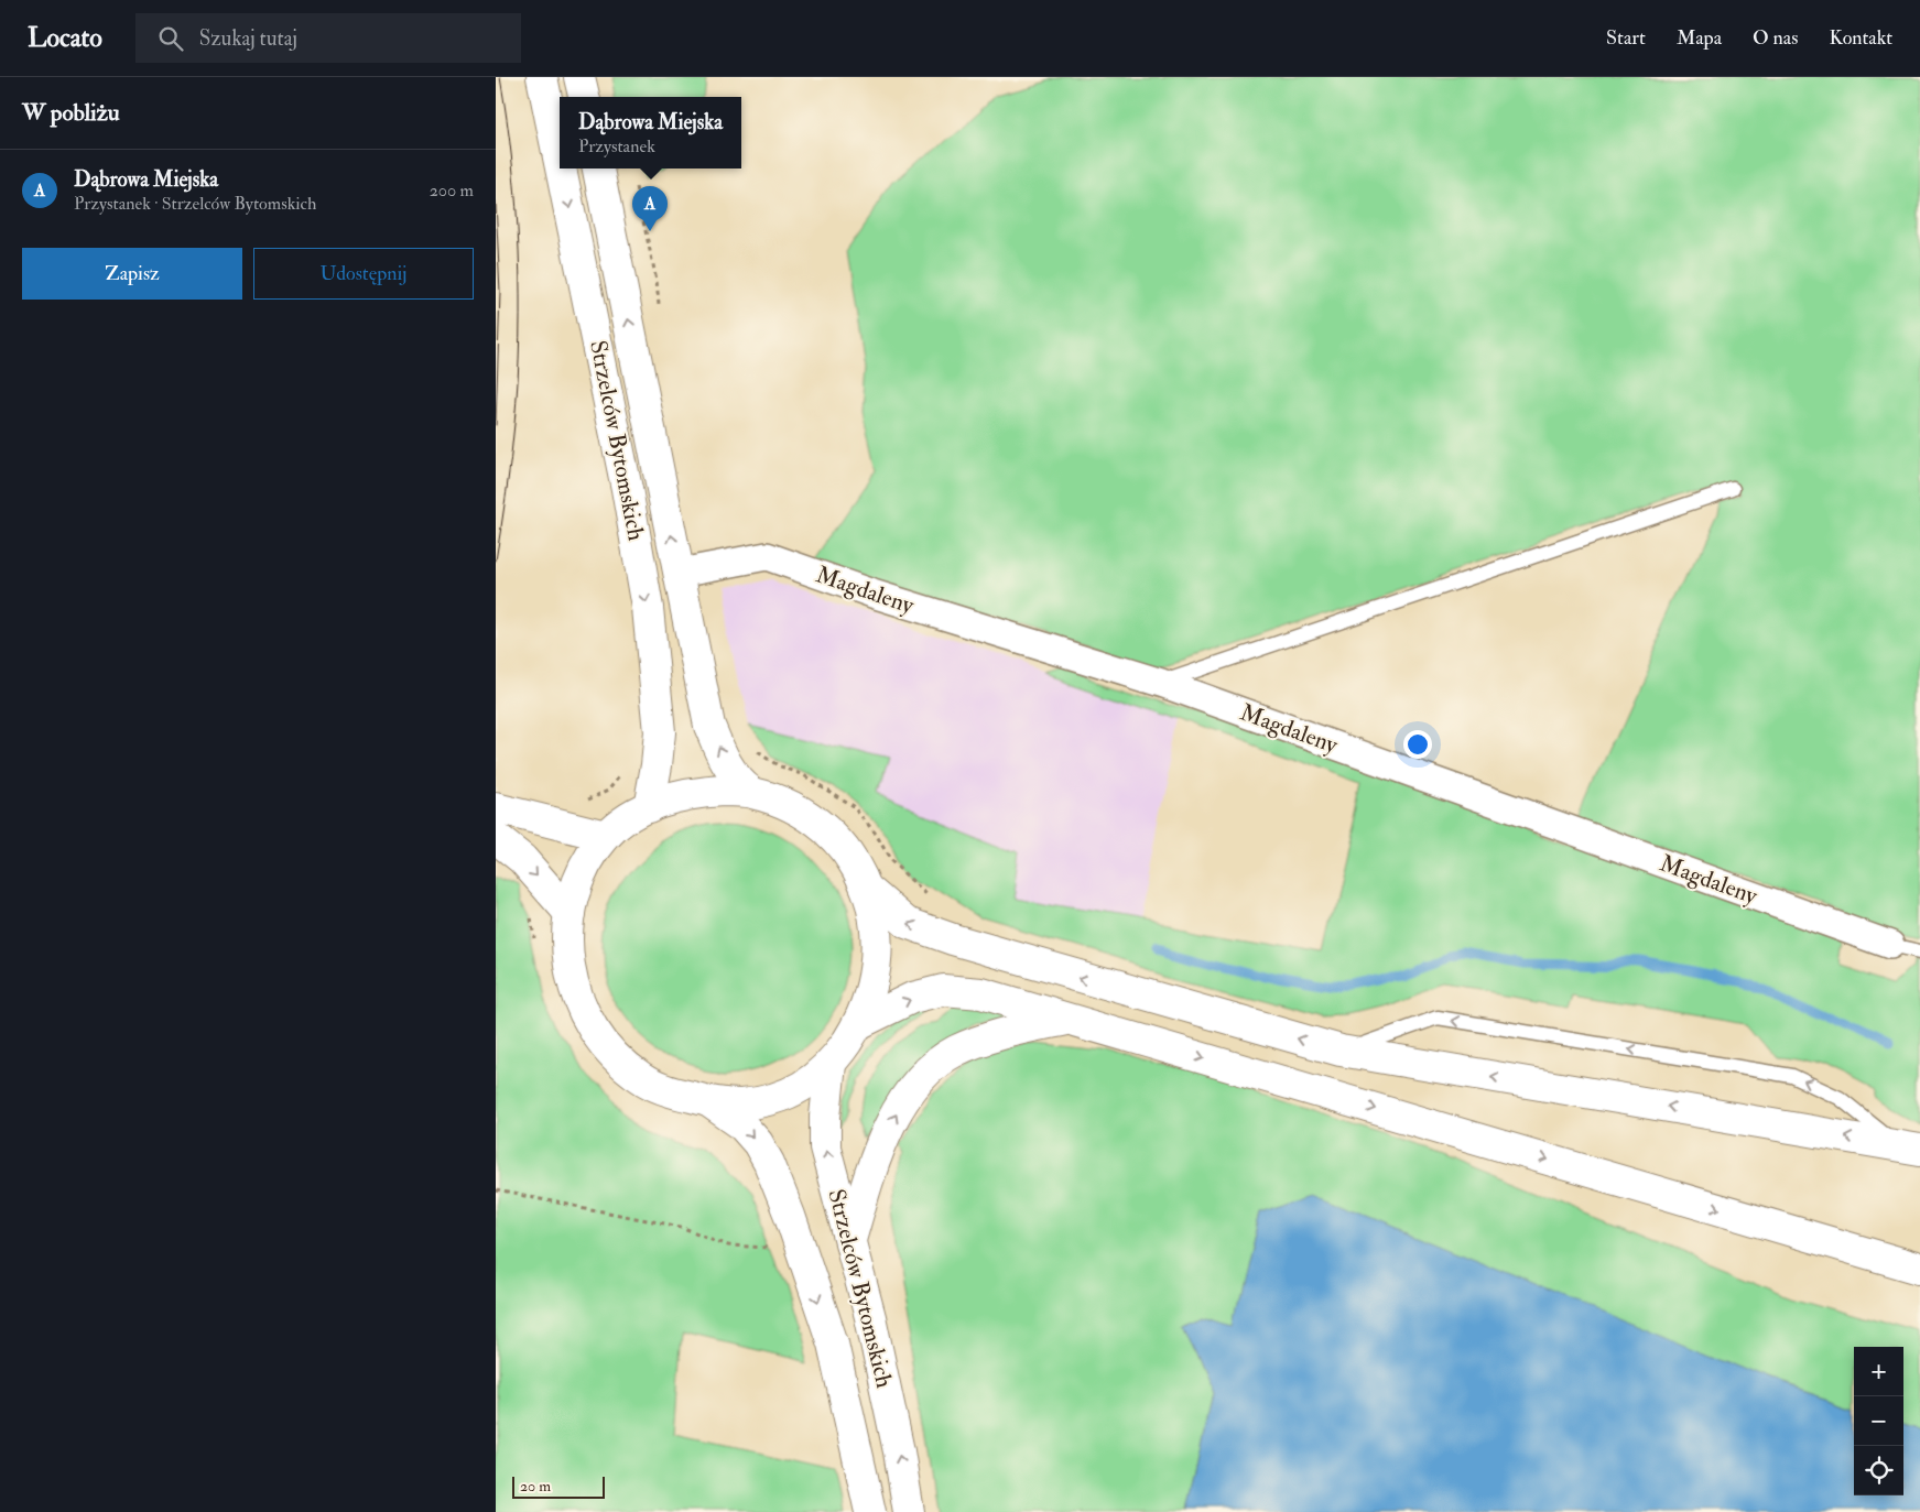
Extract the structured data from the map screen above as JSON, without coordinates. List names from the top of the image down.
{
  "streets": {
    "main road": ["Strzelców Bytomskich"],
    "street": ["Magdaleny"]
  },
  "crossings": [
    ["Strzelców Bytomskich", "Magdaleny"]
  ],
  "scale_bar": "20 m",
  "page": {
    "header": "Locato",
    "search": "Szukaj tutaj",
    "nav": [
      "Start",
      "Mapa",
      "O nas",
      "Kontakt"
    ],
    "heading": "W pobliżu",
    "popup": ["Dąbrowa Miejska", "Przystanek"],
    "list": [
      {
        "mark": "A",
        "name": "Dąbrowa Miejska",
        "note": "Przystanek · Strzelców Bytomskich",
        "value": "200 m"
      }
    ],
    "pins": "A",
    "buttons": ["Zapisz", "Udostępnij"],
    "map_buttons": ["+", "−"],
    "scale": "20 m"
  }
}
